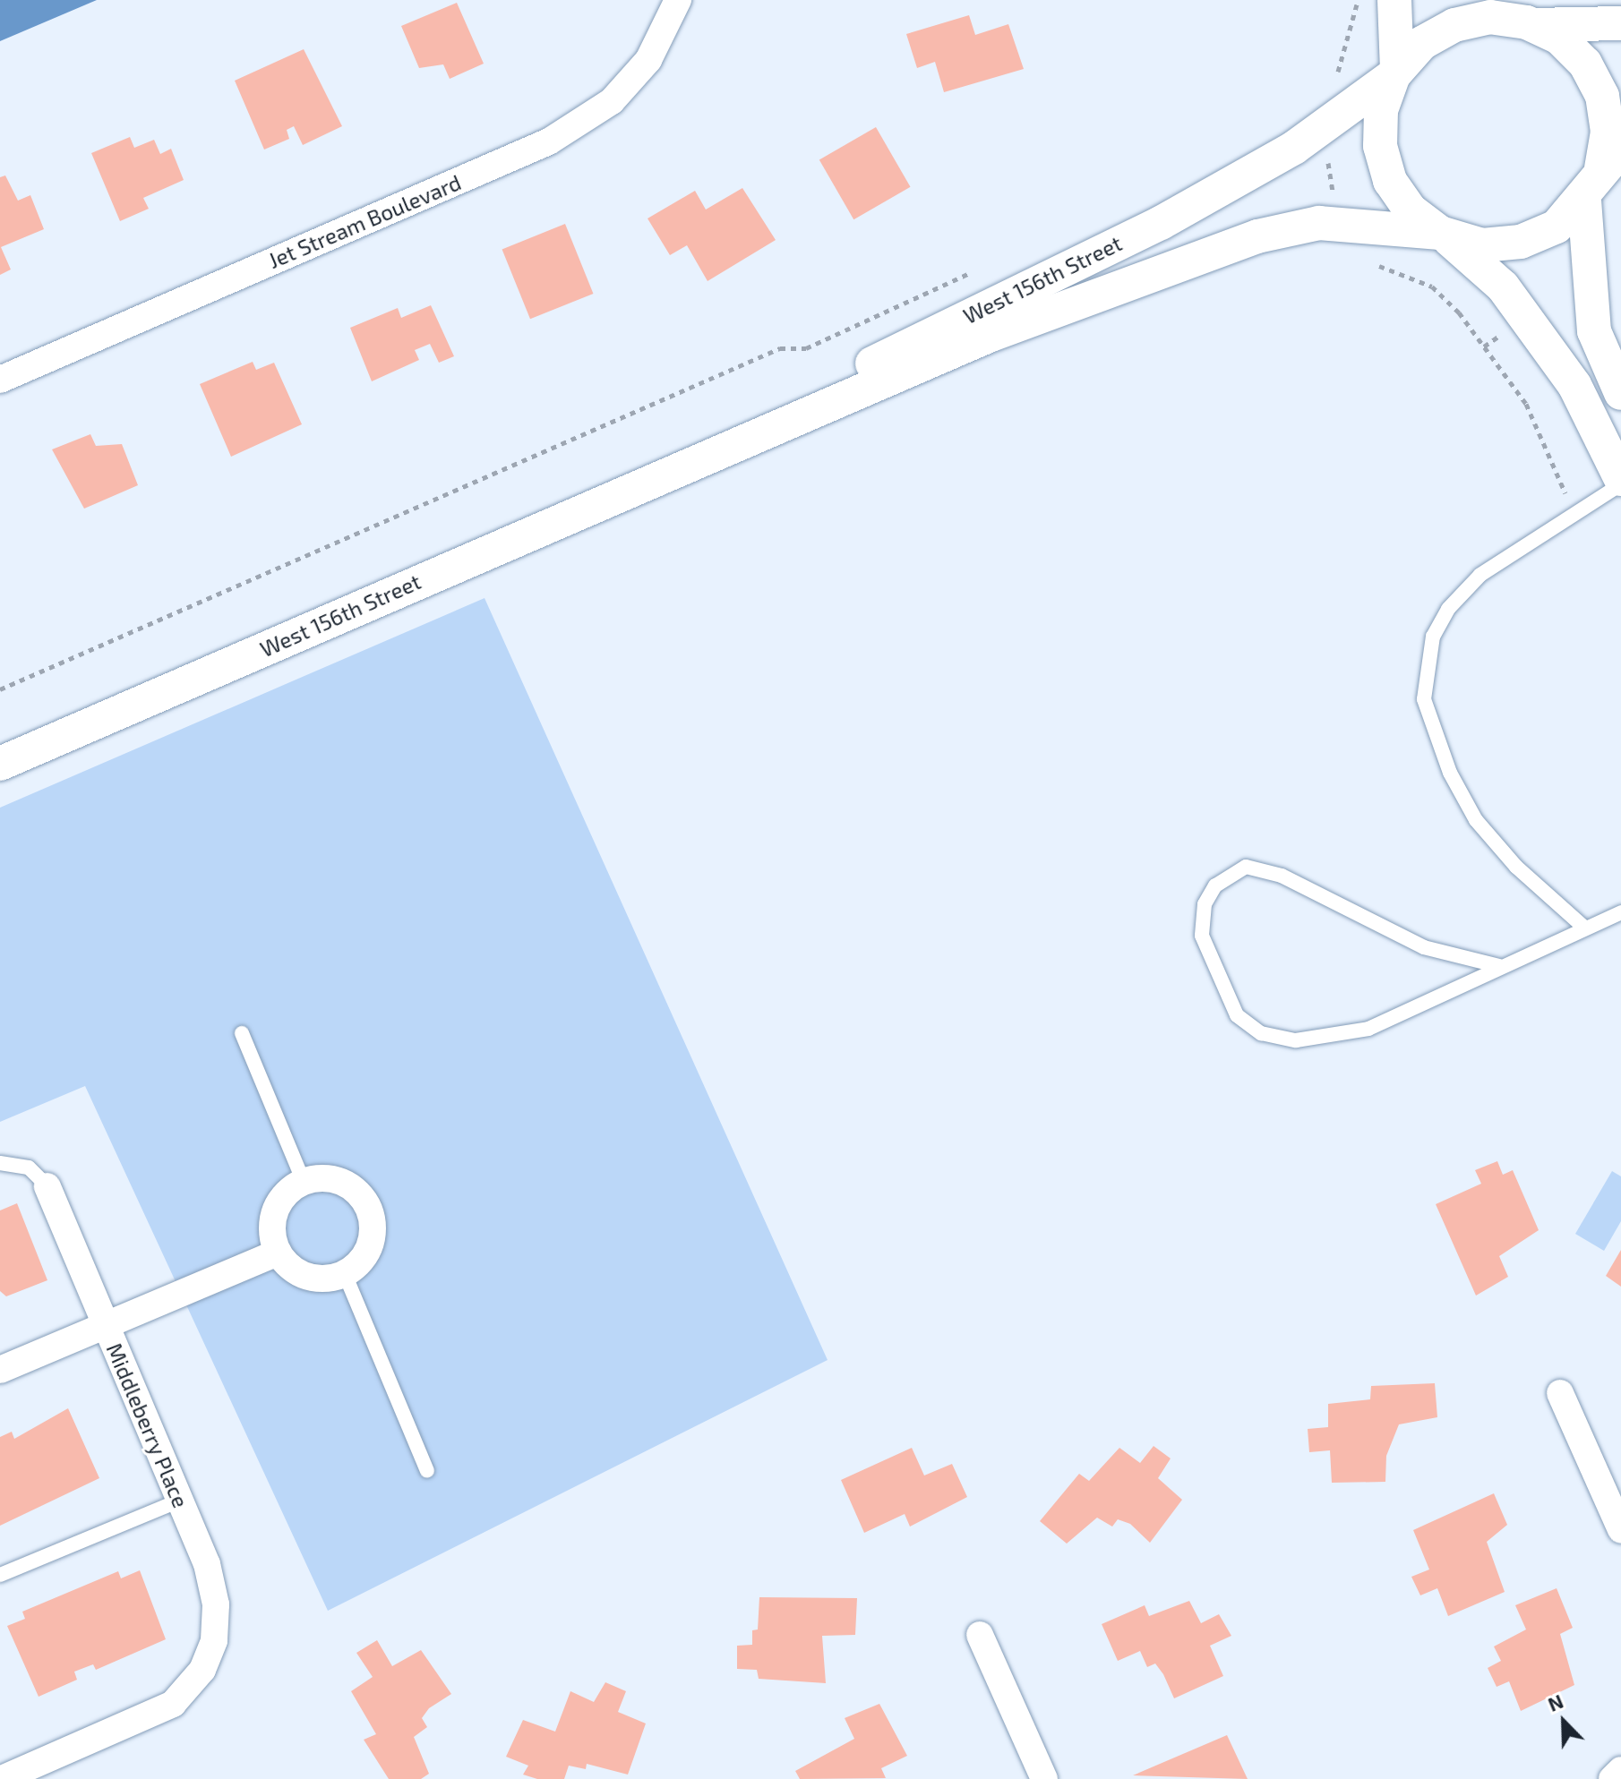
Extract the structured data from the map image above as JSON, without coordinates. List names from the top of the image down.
{
  "streets": {
    "street": ["Jet Stream Boulevard", "West 156th Street", "Middleberry Place"]
  },
  "north": "top left"
}
